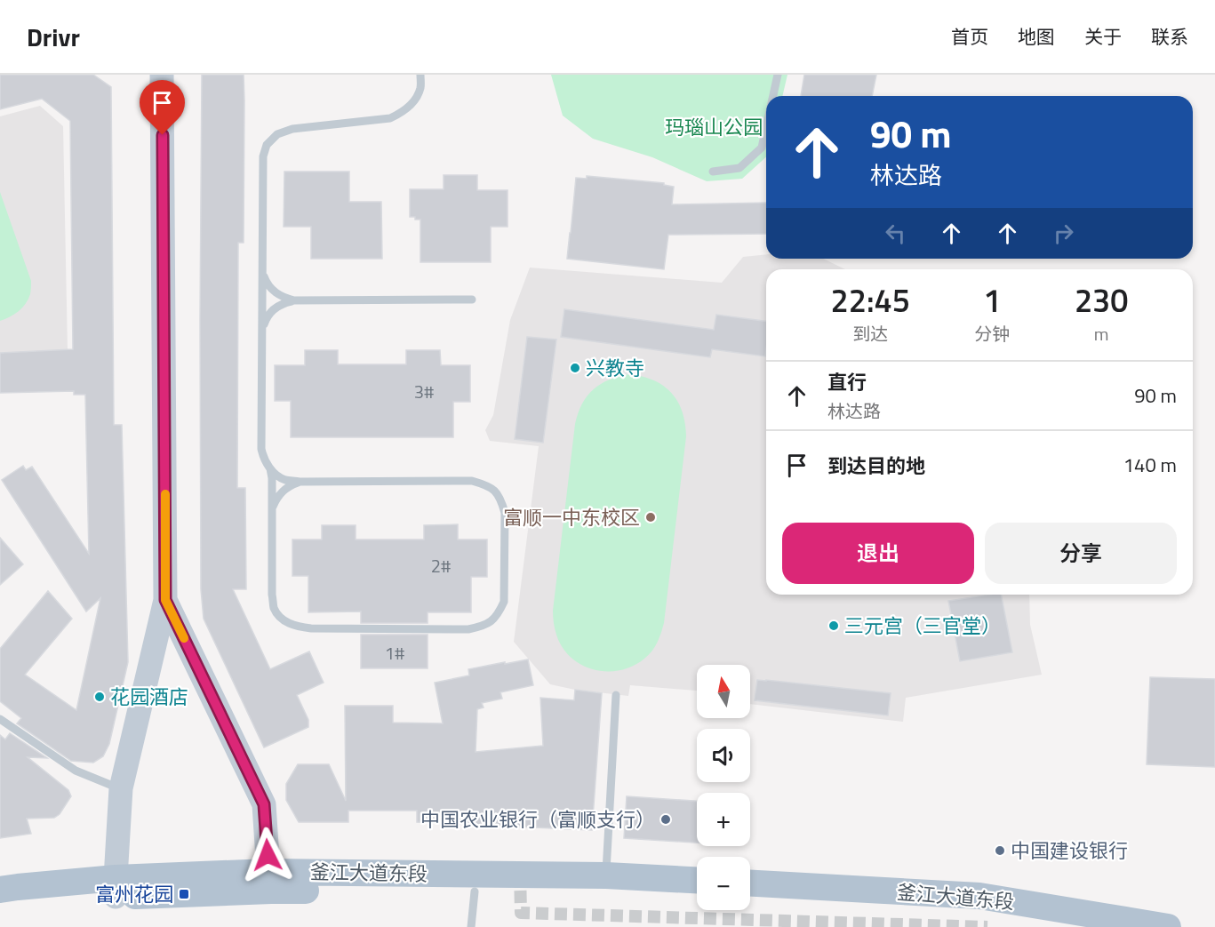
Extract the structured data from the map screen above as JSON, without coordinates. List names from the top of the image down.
{
  "streets": {
    "main road": ["釜江大道东段"]
  },
  "parks": ["玛瑙山公园"],
  "places": {
    "other": [
      "兴教寺",
      "富顺一中东校区",
      "三元宫（三官堂）",
      "花园酒店",
      "中国农业银行（富顺支行）",
      "中国建设银行"
    ],
    "transit": ["富州花园"]
  },
  "house_numbers": ["3#", "2#", "1#"],
  "north": "top",
  "page": {
    "header": "Drivr",
    "nav": [
      "首页",
      "地图",
      "关于",
      "联系"
    ],
    "turn": ["90 m", "林达路"],
    "eta": [
      "22:45",
      "到达",
      "1",
      "分钟",
      "230",
      "m"
    ],
    "list": [
      {
        "name": "直行",
        "note": "林达路",
        "value": "90 m"
      },
      {
        "name": "到达目的地",
        "value": "140 m"
      }
    ],
    "buttons": ["退出", "分享"],
    "map_buttons": ["+", "−"]
  }
}
